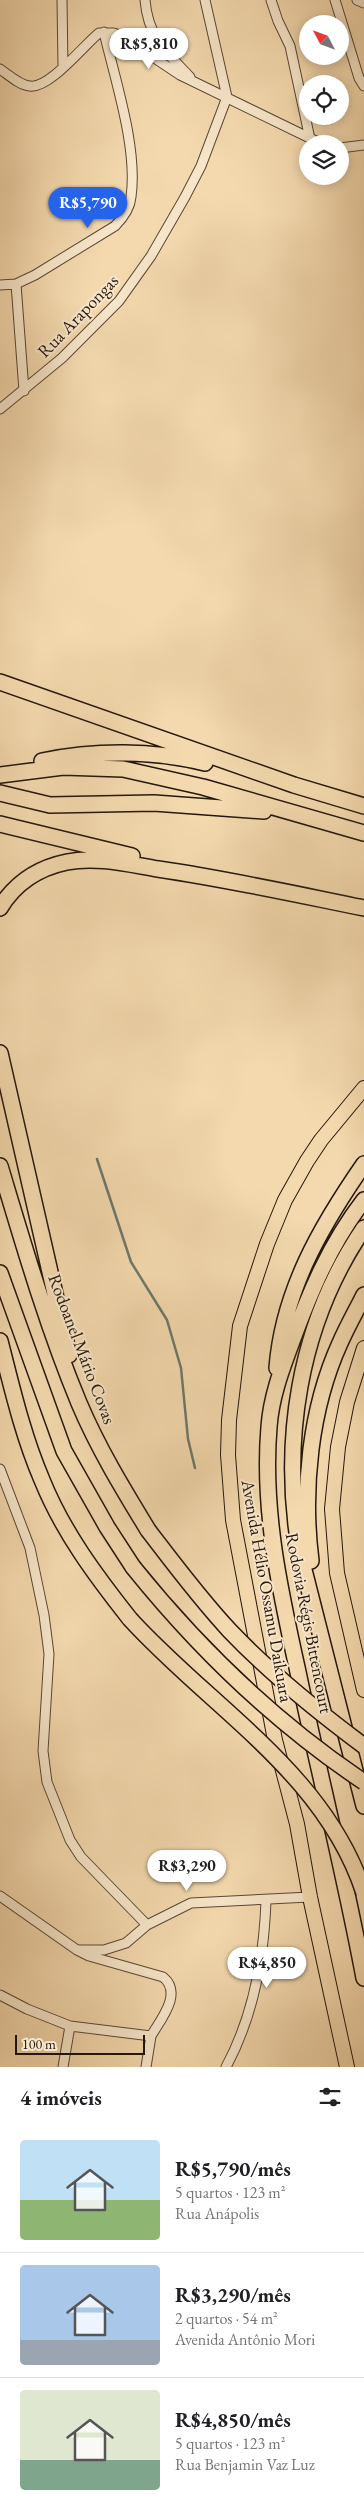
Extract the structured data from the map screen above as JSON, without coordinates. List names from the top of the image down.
{
  "streets": {
    "highway": ["Rodoanel Mário Covas", "Rodovia Régis Bittencourt"],
    "main road": ["Avenida Hélio Ossamu Daikuara"],
    "street": ["Rua Arapongas"]
  },
  "scale_bar": "100 m",
  "north": "top left",
  "page": {
    "price": [
      "R$5,810",
      "R$5,790",
      "R$3,290",
      "R$4,850"
    ],
    "scale": "100 m",
    "heading": "4 imóveis",
    "list": [
      {
        "name": "R$5,790/mês",
        "note": "5 quartos · 123 m² · Rua Anápolis"
      },
      {
        "name": "R$3,290/mês",
        "note": "2 quartos · 54 m² · Avenida Antônio Mori"
      },
      {
        "name": "R$4,850/mês",
        "note": "5 quartos · 123 m² · Rua Benjamin Vaz Luz"
      }
    ]
  }
}
